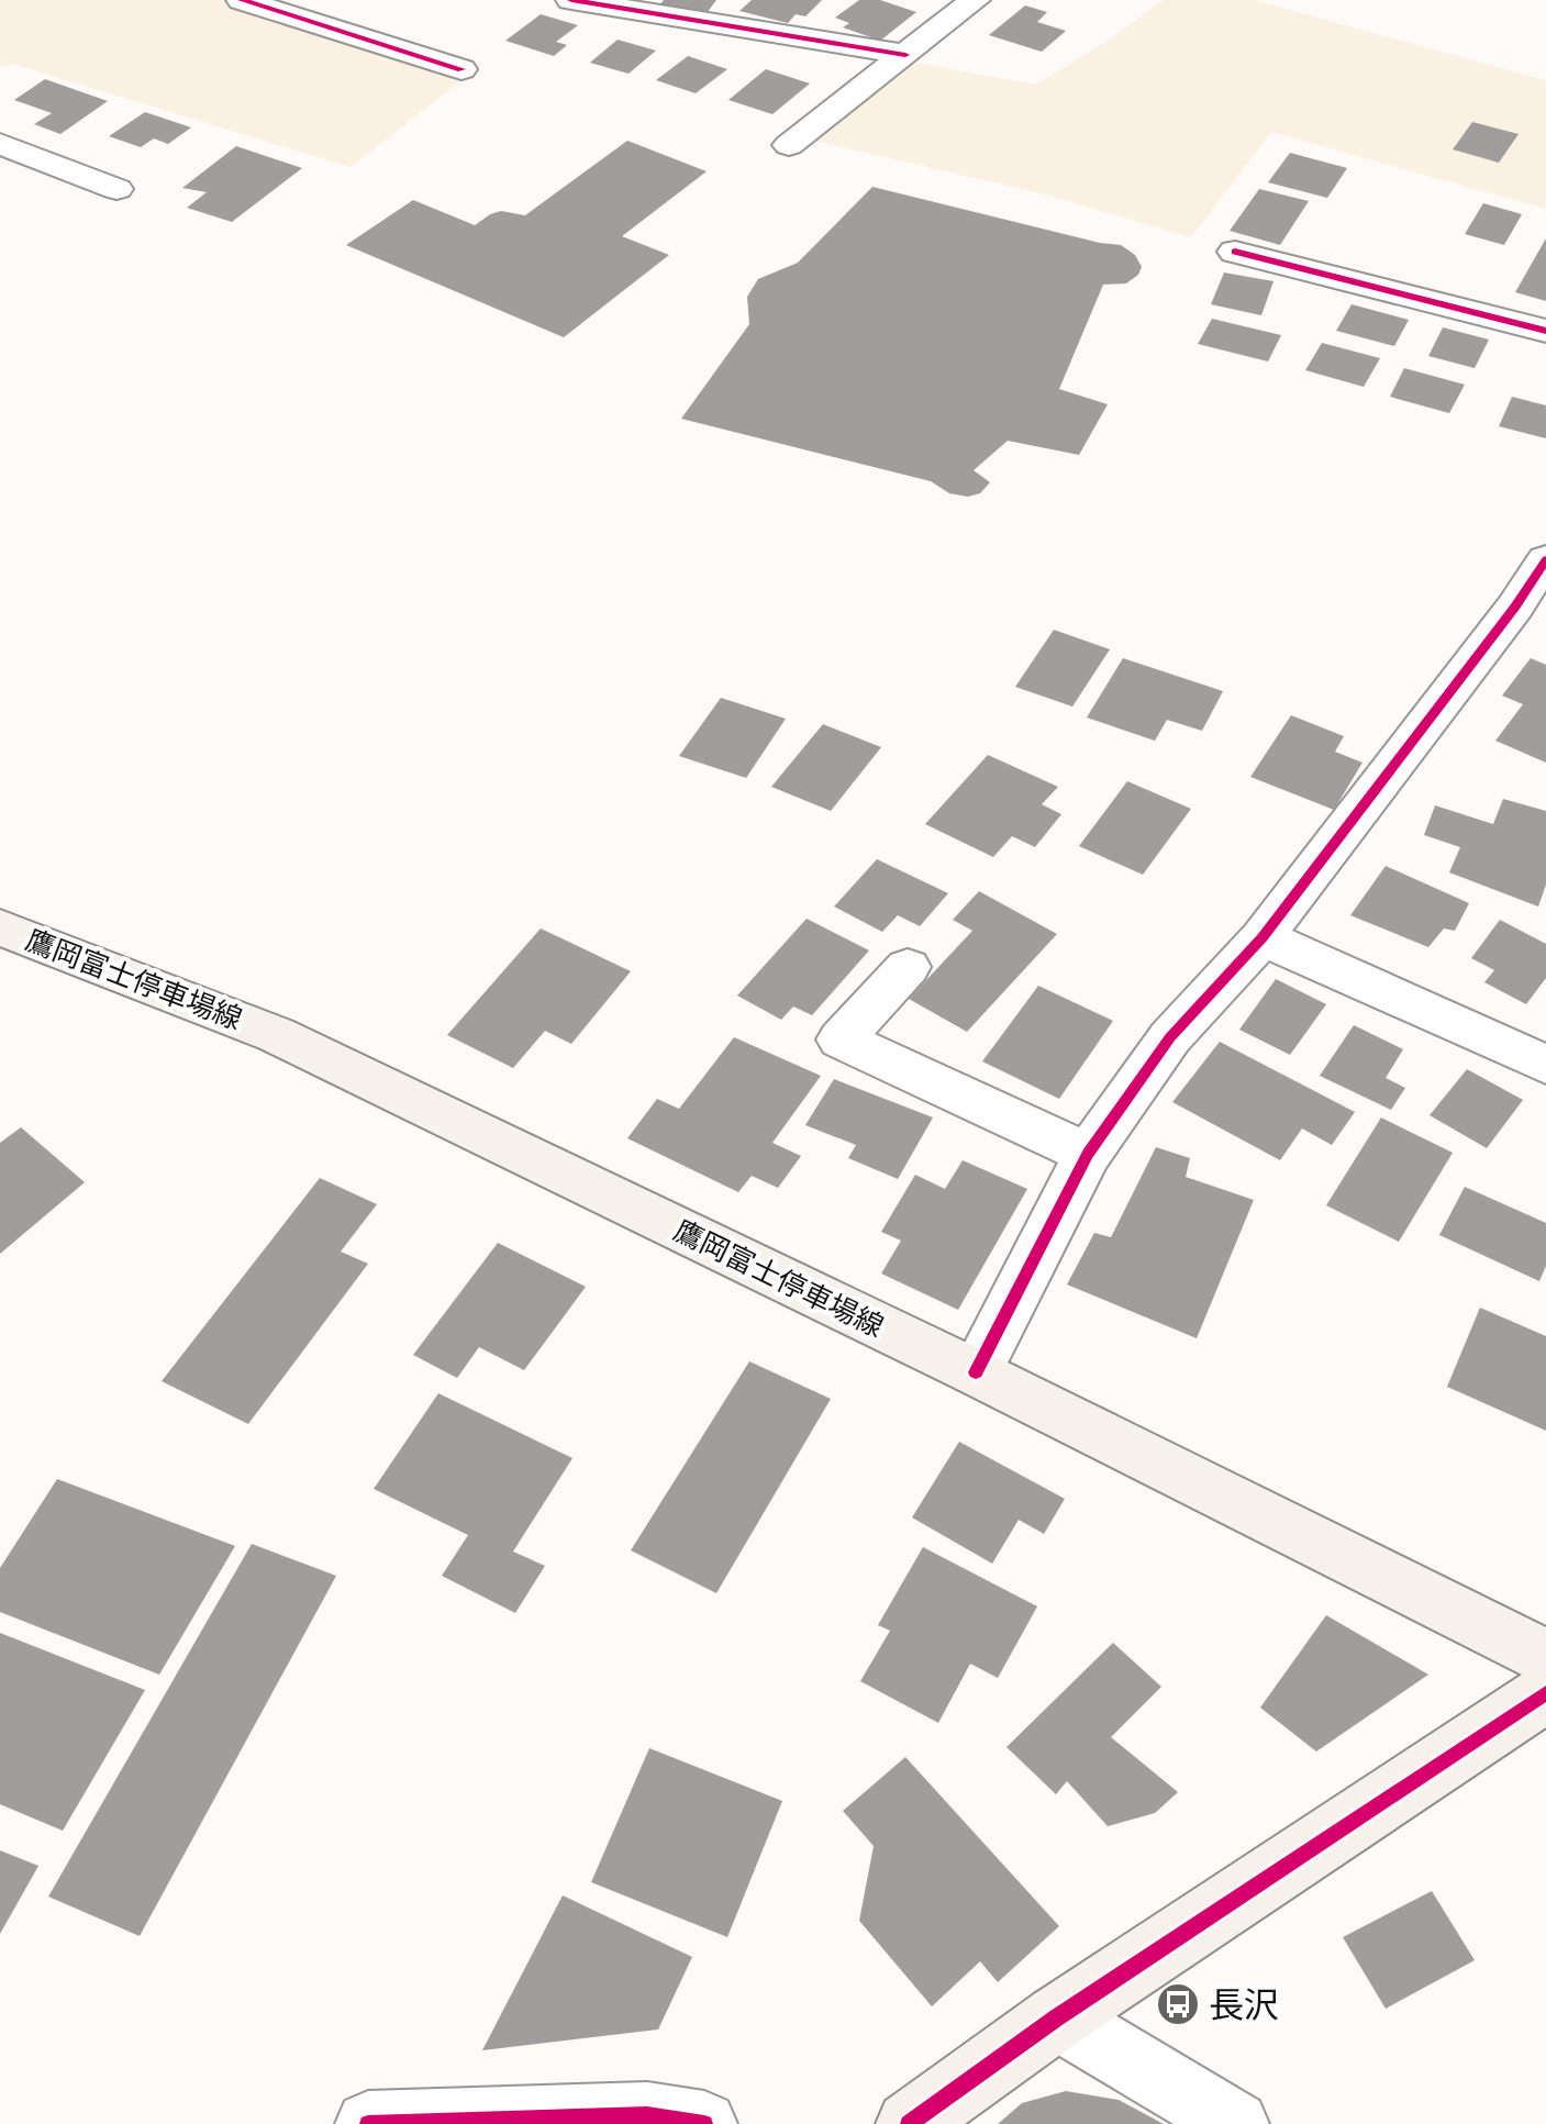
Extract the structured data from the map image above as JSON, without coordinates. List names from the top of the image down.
{
  "streets": {
    "main road": ["鷹岡富士停車場線"]
  },
  "places": {
    "bus stop": ["長沢"]
  }
}
